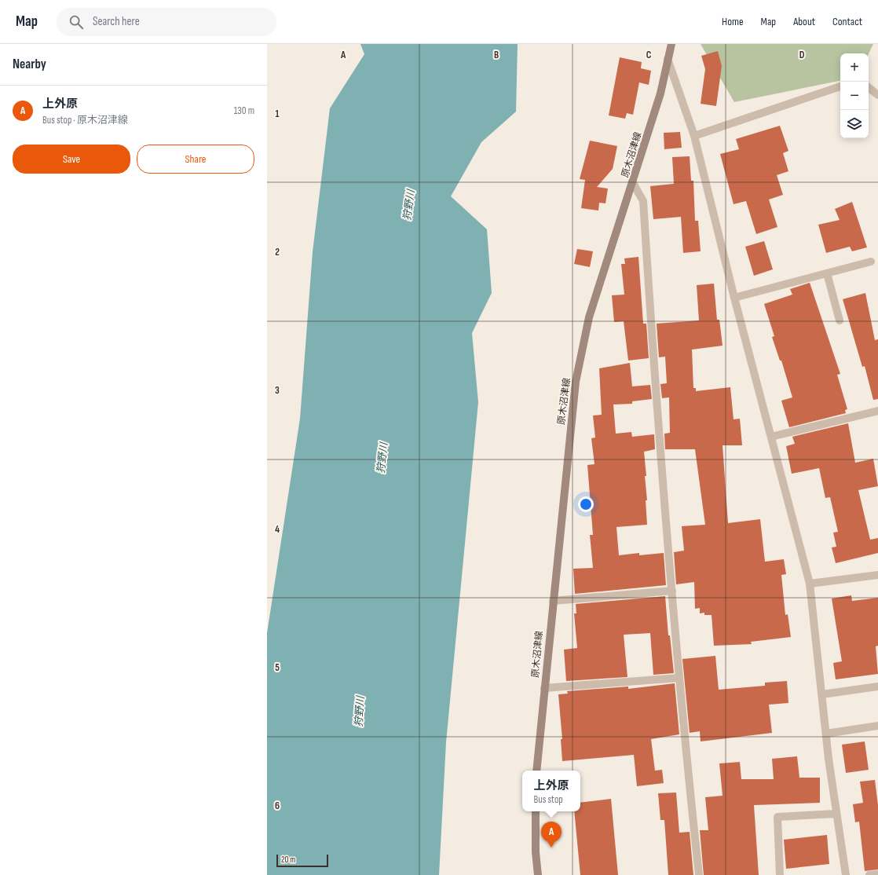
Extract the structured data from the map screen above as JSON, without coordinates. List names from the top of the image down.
{
  "streets": {
    "main road": ["原木沼津線"]
  },
  "water": ["狩野川"],
  "scale_bar": "20 m",
  "page": {
    "header": "Map",
    "search": "Search here",
    "nav": [
      "Home",
      "Map",
      "About",
      "Contact"
    ],
    "heading": "Nearby",
    "map_buttons": ["+", "−"],
    "list": [
      {
        "mark": "A",
        "name": "上外原",
        "note": "Bus stop · 原木沼津線",
        "value": "130 m"
      }
    ],
    "buttons": ["Save", "Share"],
    "popup": ["上外原", "Bus stop"],
    "pins": "A",
    "scale": "20 m"
  },
  "grid": {
    "columns": [
      "A",
      "B",
      "C",
      "D"
    ],
    "rows": [
      "1",
      "2",
      "3",
      "4",
      "5",
      "6"
    ]
  }
}
